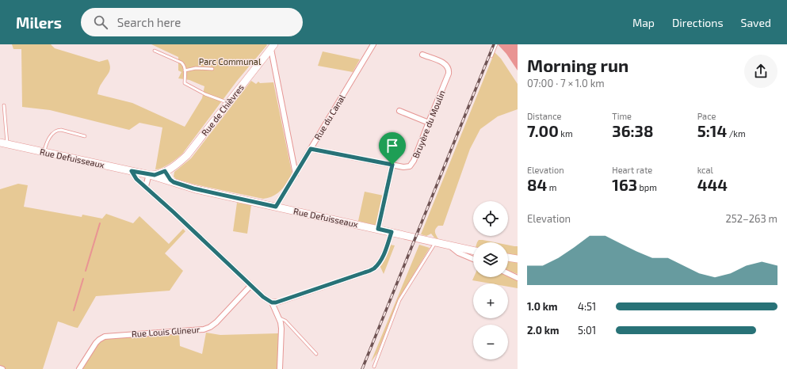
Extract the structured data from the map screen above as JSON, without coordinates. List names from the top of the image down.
{
  "streets": {
    "street": [
      "Rue de Chièvres",
      "Rue du Canal",
      "Bruyère du Moulin",
      "Rue Defuisseaux",
      "Rue Louis Glineur"
    ]
  },
  "crossings": [
    ["Rue de Chièvres", "Rue Defuisseaux"],
    ["Rue du Canal", "Bruyère du Moulin"],
    ["Rue du Canal", "Rue Defuisseaux"]
  ],
  "parks": ["Parc Communal"],
  "page": {
    "header": "Milers",
    "search": "Search here",
    "nav": ["Map", "Directions", "Saved"],
    "heading": ["Morning run", "07:00 · 7 × 1.0 km"],
    "stats": [
      ["Distance", "7.00 km"],
      ["Time", "36:38"],
      ["Pace", "5:14 /km"],
      ["Elevation", "84 m"],
      ["Heart rate", "163 bpm"],
      ["kcal", "444"]
    ],
    "map_buttons": ["+", "−"],
    "chart": ["Elevation", "252–263 m"],
    "list": [
      {
        "name": "1.0 km",
        "note": "4:51"
      },
      {
        "name": "2.0 km",
        "note": "5:01"
      }
    ]
  }
}
